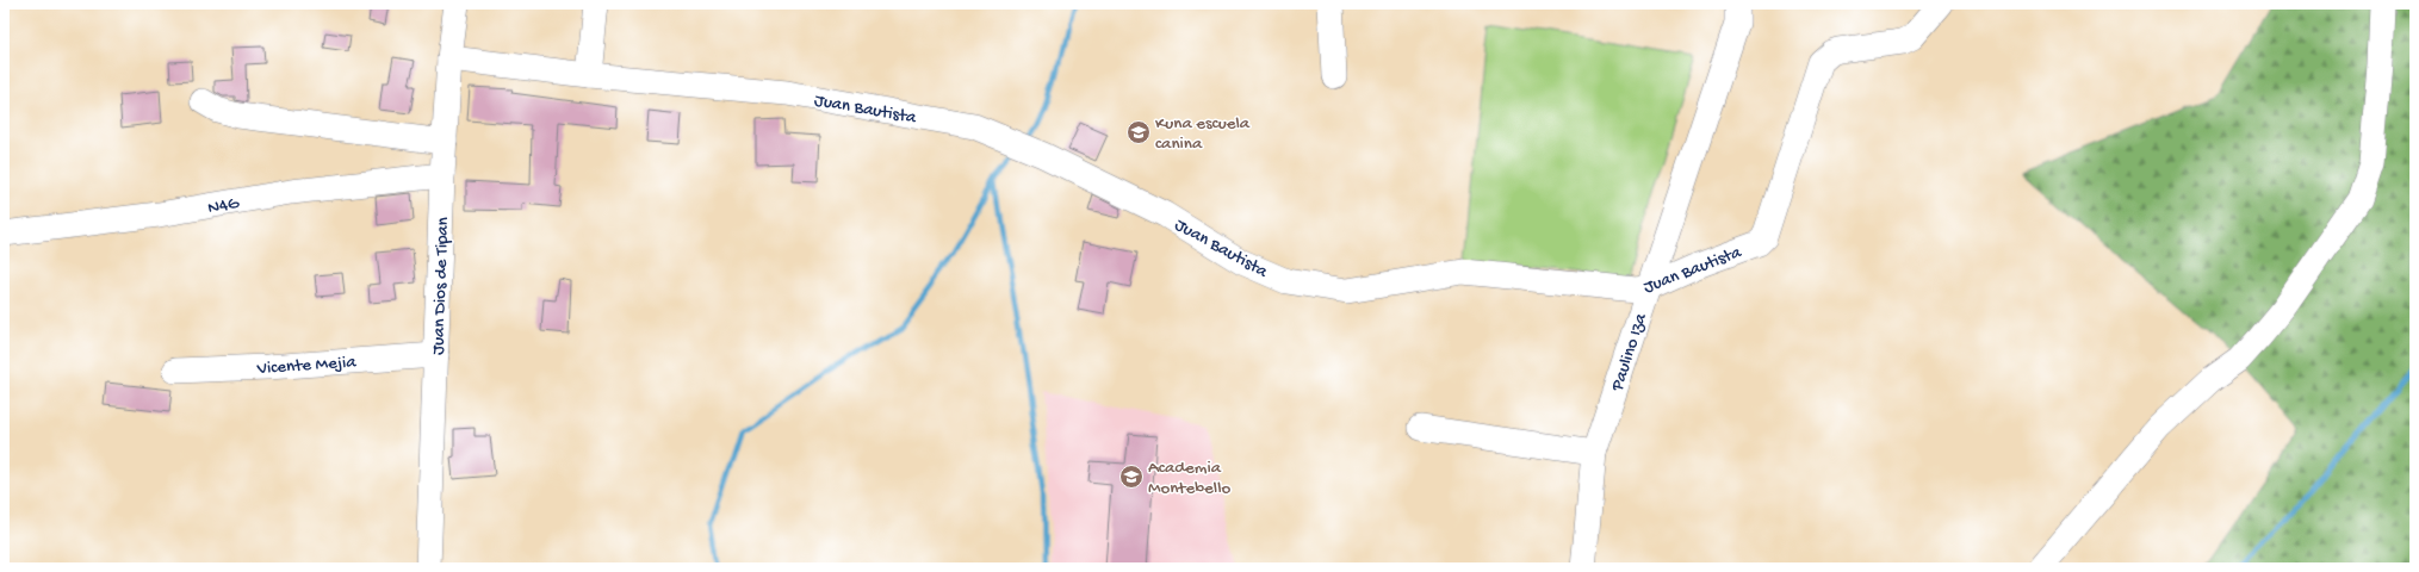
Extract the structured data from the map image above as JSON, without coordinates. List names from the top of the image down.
{
  "streets": {
    "street": [
      "Juan Bautista",
      "N4G",
      "Juan Dios de Tipan",
      "Paulino Iza",
      "Vicente Mejia"
    ]
  },
  "crossings": [
    ["Juan Bautista", "Juan Dios de Tipan"],
    ["Juan Bautista", "Paulino Iza"],
    ["N4G", "Juan Dios de Tipan"],
    ["Juan Dios de Tipan", "Vicente Mejia"]
  ],
  "places": {
    "school or university": ["Kuna escuela canina", "Academia Montebello"]
  }
}
